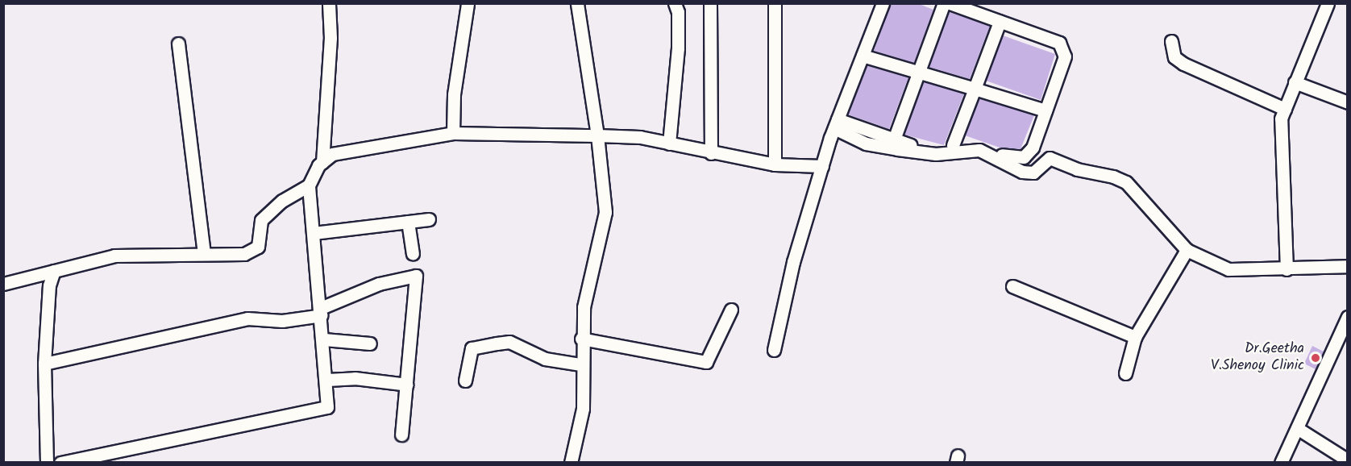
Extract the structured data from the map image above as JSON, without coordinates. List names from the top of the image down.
{
  "places": ["Dr.Geetha V.Shenoy Clinic"]
}
